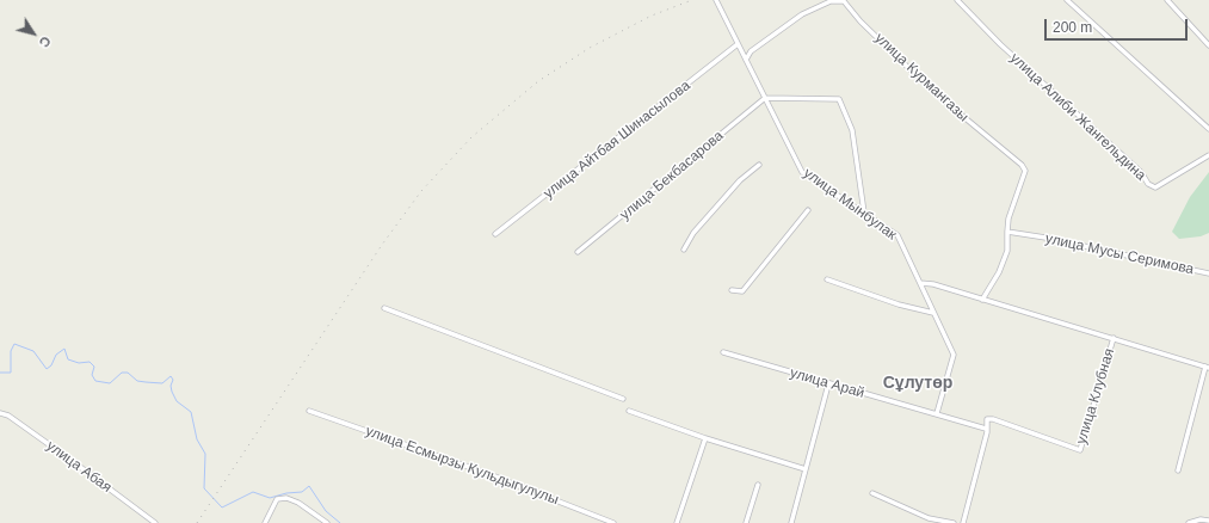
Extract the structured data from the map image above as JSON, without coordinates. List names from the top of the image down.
{
  "streets": {
    "street": [
      "улица Курмангазы",
      "улица Алиби Жангельдина",
      "улица Айтбая Шинасылова",
      "улица Бекбасарова",
      "улица Мынбулак",
      "улица Мусы Серимова",
      "улица Арай",
      "улица Клубная",
      "улица Есмырзы Кульдыгулулы",
      "улица Абая"
    ]
  },
  "crossings": [
    ["улица Курмангазы", "улица Мынбулак"],
    ["улица Курмангазы", "улица Мусы Серимова"],
    ["улица Айтбая Шинасылова", "улица Мынбулак"],
    ["улица Бекбасарова", "улица Мынбулак"],
    ["улица Мынбулак", "улица Арай"],
    ["улица Арай", "улица Клубная"]
  ],
  "districts": ["Сұлутөр"],
  "scale_bar": "200 m",
  "north": "bottom right"
}
